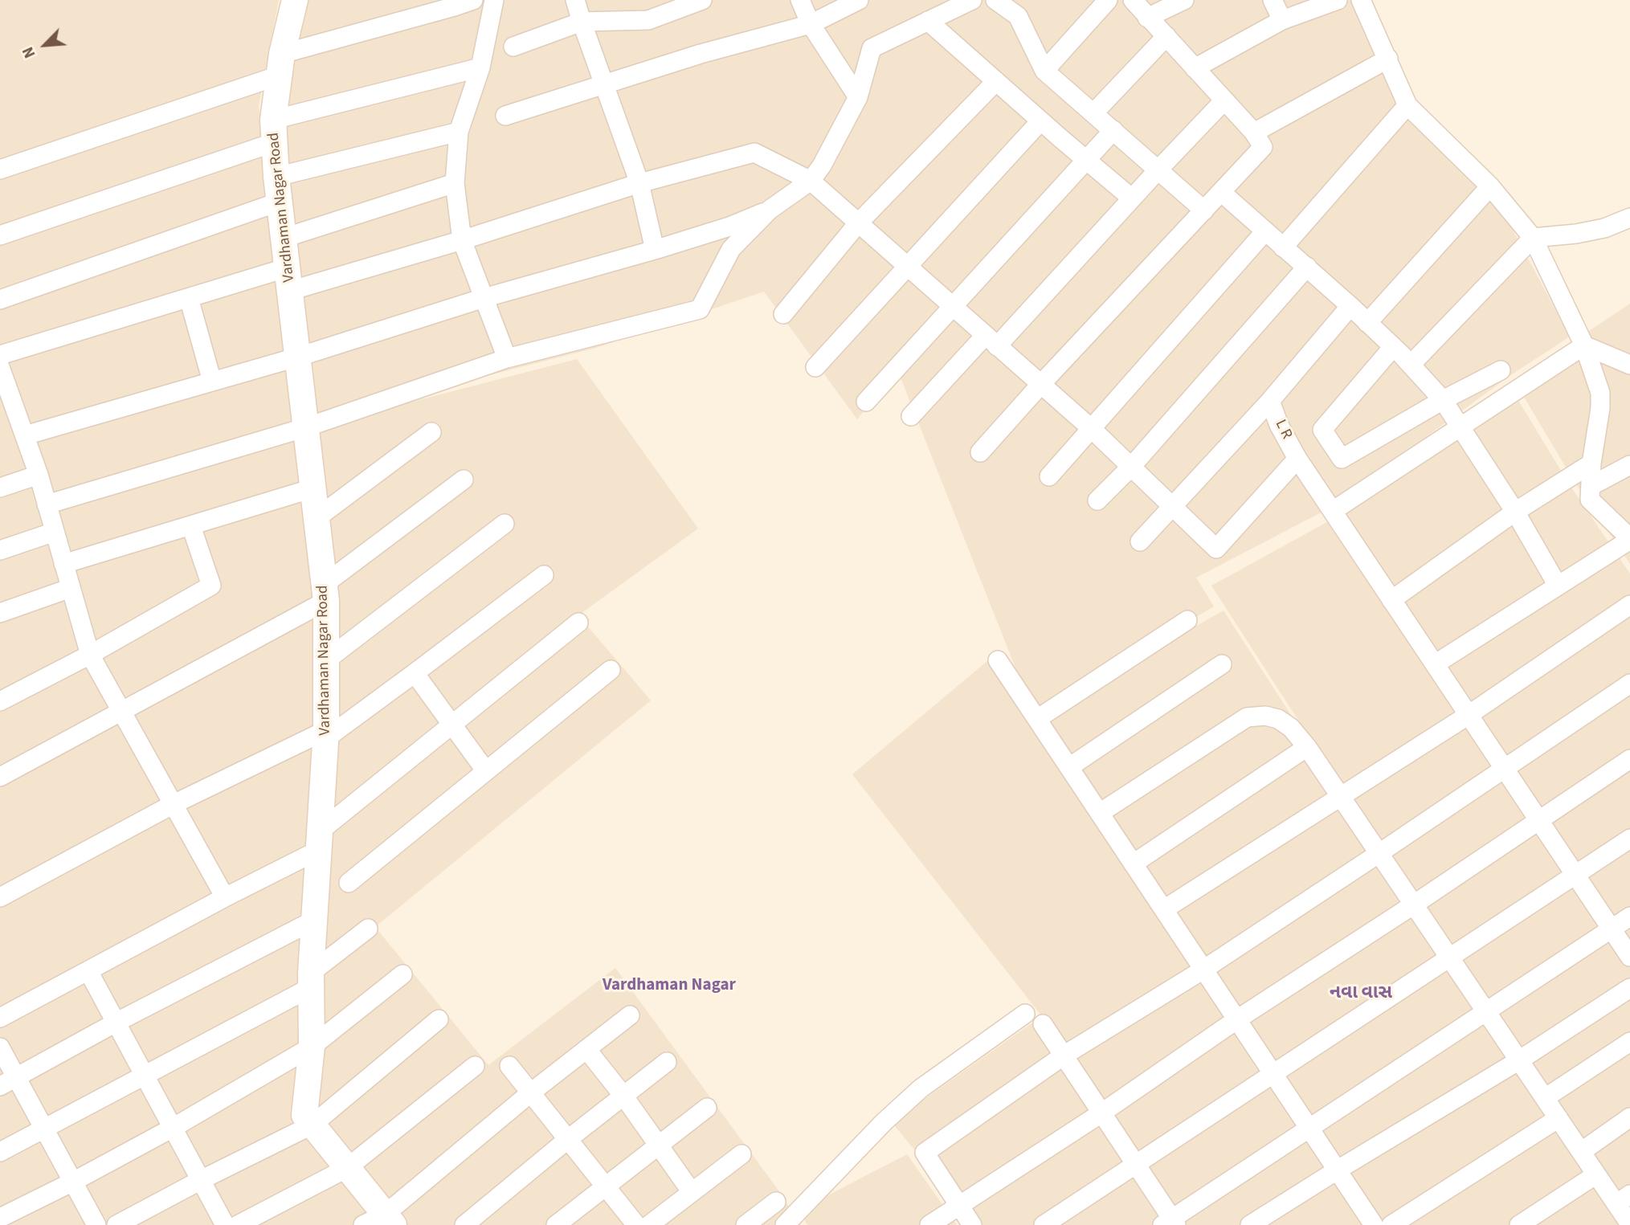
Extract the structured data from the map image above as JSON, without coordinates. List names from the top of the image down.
{
  "streets": {
    "street": ["Vardhaman Nagar Road", "L R"]
  },
  "districts": ["Vardhaman Nagar", "નવા વાસ"],
  "north": "bottom left"
}
